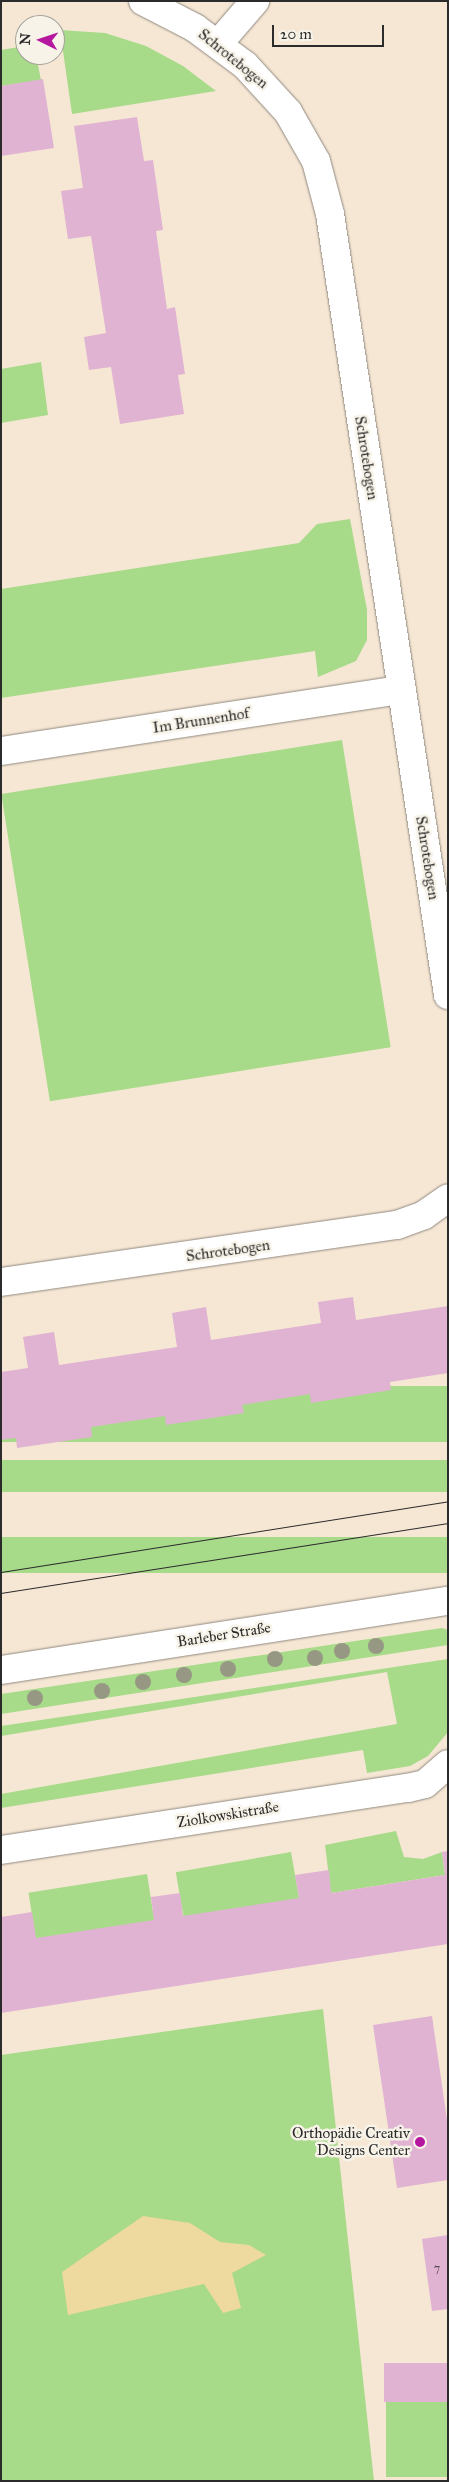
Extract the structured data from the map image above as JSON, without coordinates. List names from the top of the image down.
{
  "streets": {
    "street": [
      "Schrotebogen",
      "Im Brunnenhof",
      "Barleber Straße",
      "Ziolkowskistraße"
    ]
  },
  "crossings": [
    ["Schrotebogen", "Im Brunnenhof"]
  ],
  "places": ["Orthopädie Creativ Designs Center"],
  "house_numbers": ["7"],
  "scale_bar": "20 m",
  "north": "left"
}
